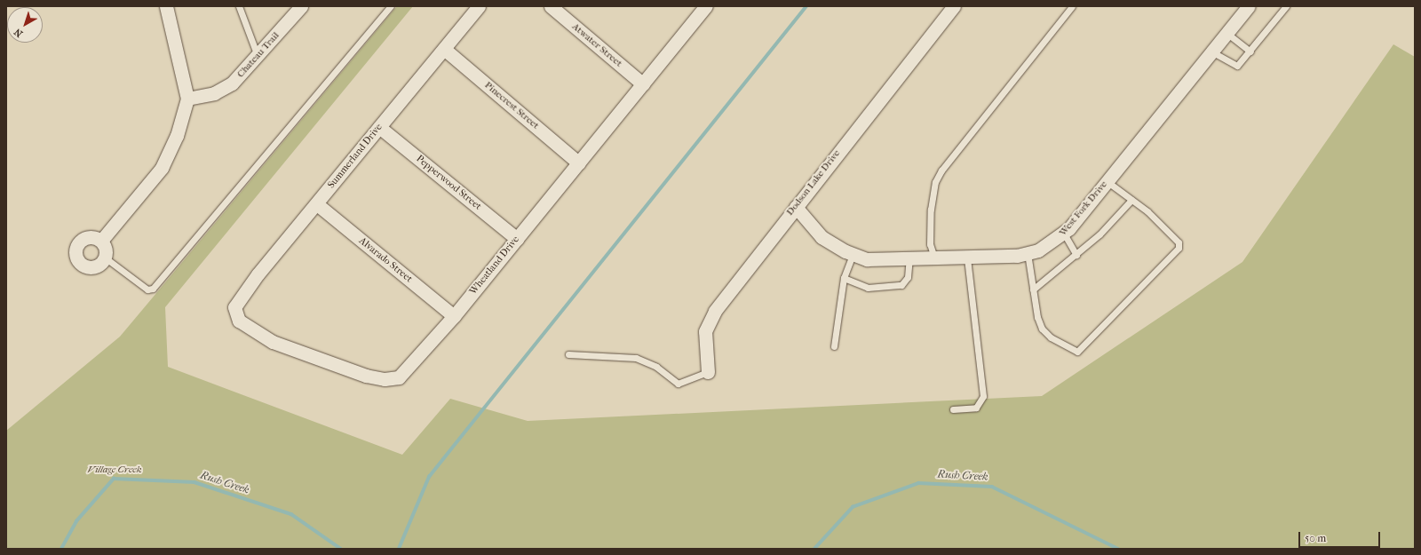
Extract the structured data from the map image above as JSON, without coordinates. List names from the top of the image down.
{
  "streets": {
    "street": [
      "Atwater Street",
      "Chateau Trail",
      "Pinecrest Street",
      "Summerland Drive",
      "Pepperwood Street",
      "Dodson Lake Drive",
      "West Fork Drive",
      "Alvarado Street",
      "Wheatland Drive"
    ]
  },
  "crossings": [
    ["Atwater Street", "Wheatland Drive"],
    ["Pinecrest Street", "Summerland Drive"],
    ["Pinecrest Street", "Wheatland Drive"],
    ["Summerland Drive", "Pepperwood Street"],
    ["Summerland Drive", "Alvarado Street"],
    ["Summerland Drive", "Wheatland Drive"],
    ["Pepperwood Street", "Wheatland Drive"],
    ["Dodson Lake Drive", "West Fork Drive"],
    ["Alvarado Street", "Wheatland Drive"]
  ],
  "water": ["Rush Creek"],
  "parks": ["Village Creek"],
  "scale_bar": "50 m",
  "north": "bottom left"
}
